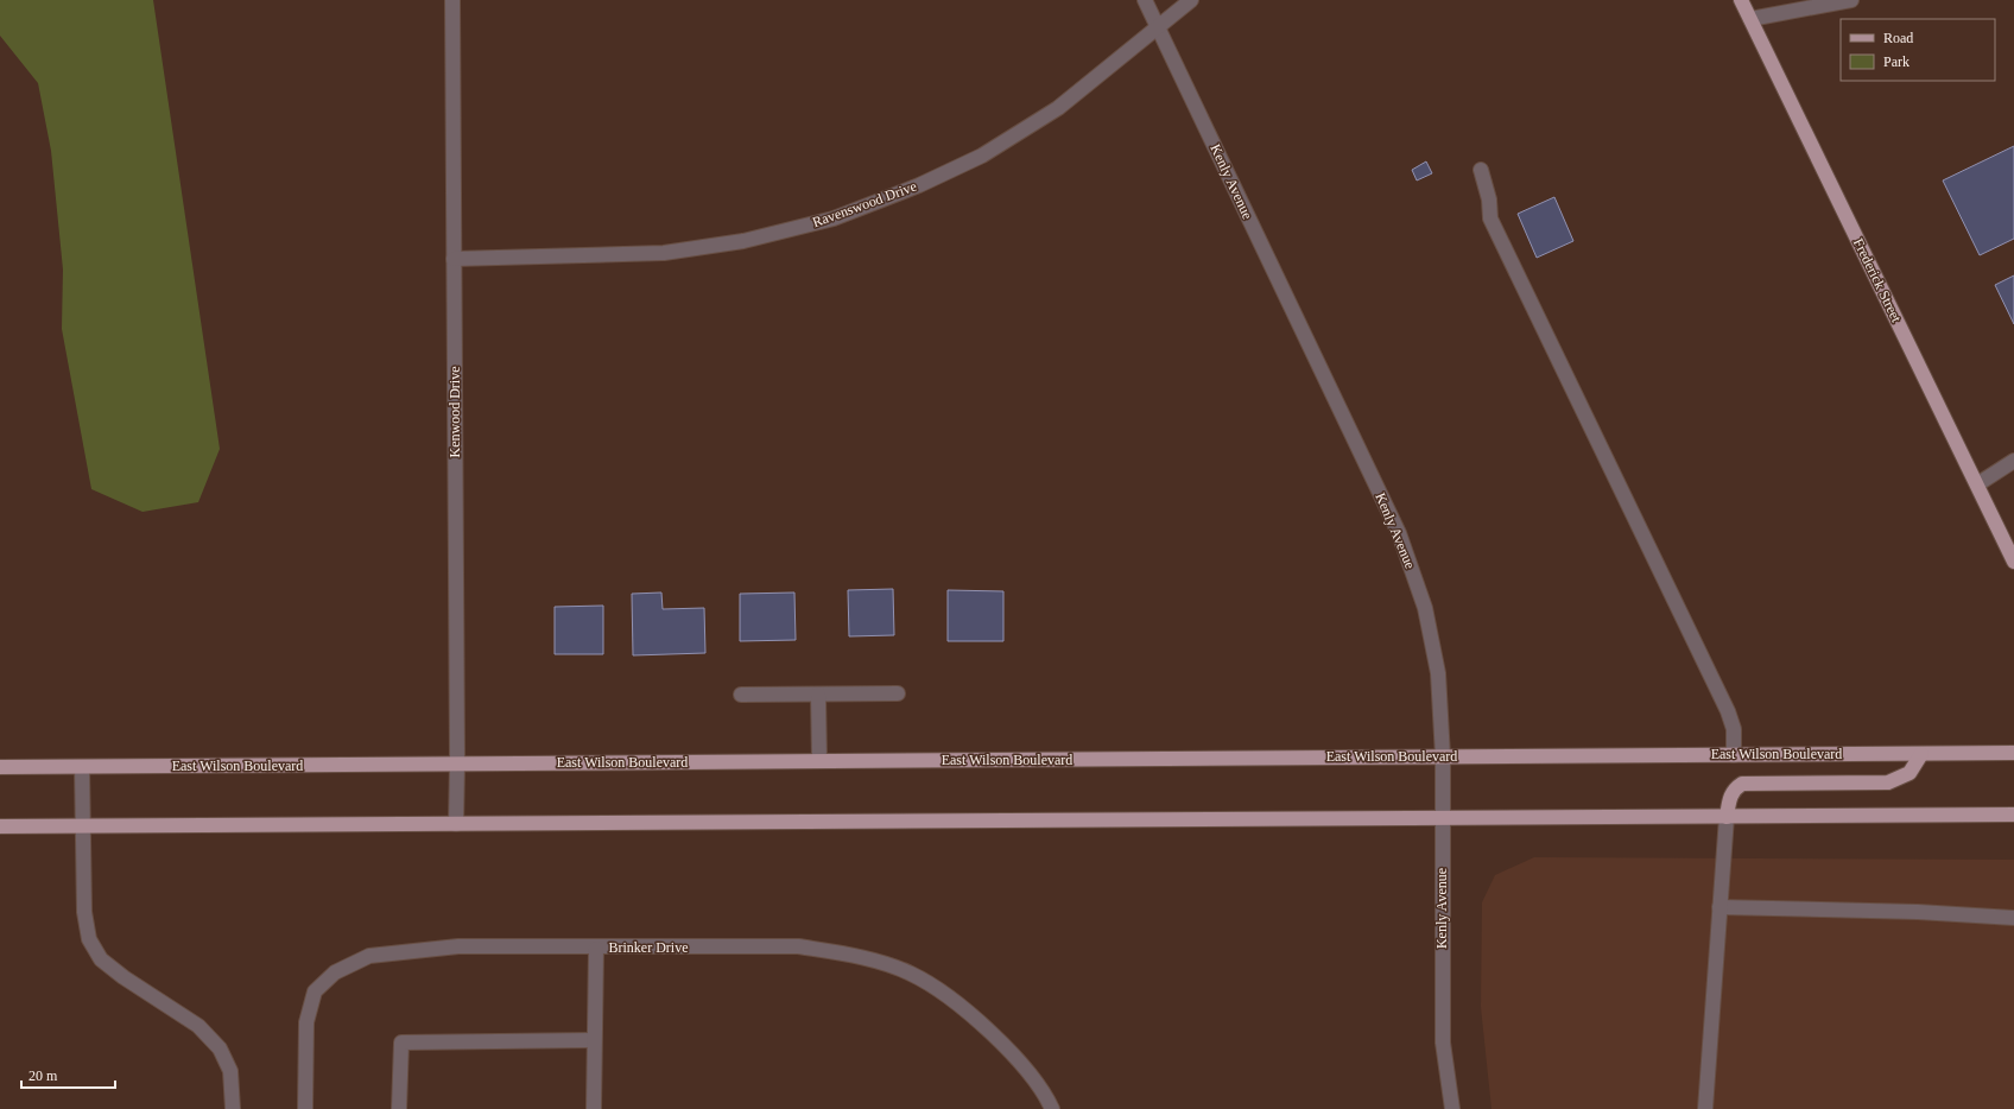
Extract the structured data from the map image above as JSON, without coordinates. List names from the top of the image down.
{
  "streets": {
    "main road": ["Frederick Street", "East Wilson Boulevard"],
    "street": [
      "Kenly Avenue",
      "Ravenswood Drive",
      "Kenwood Drive",
      "Brinker Drive"
    ]
  },
  "crossings": [
    ["Kenly Avenue", "Ravenswood Drive"],
    ["Kenly Avenue", "East Wilson Boulevard"],
    ["Ravenswood Drive", "Kenwood Drive"],
    ["Kenwood Drive", "East Wilson Boulevard"]
  ],
  "legend": ["Road", "Park"],
  "scale_bar": "20 m"
}
